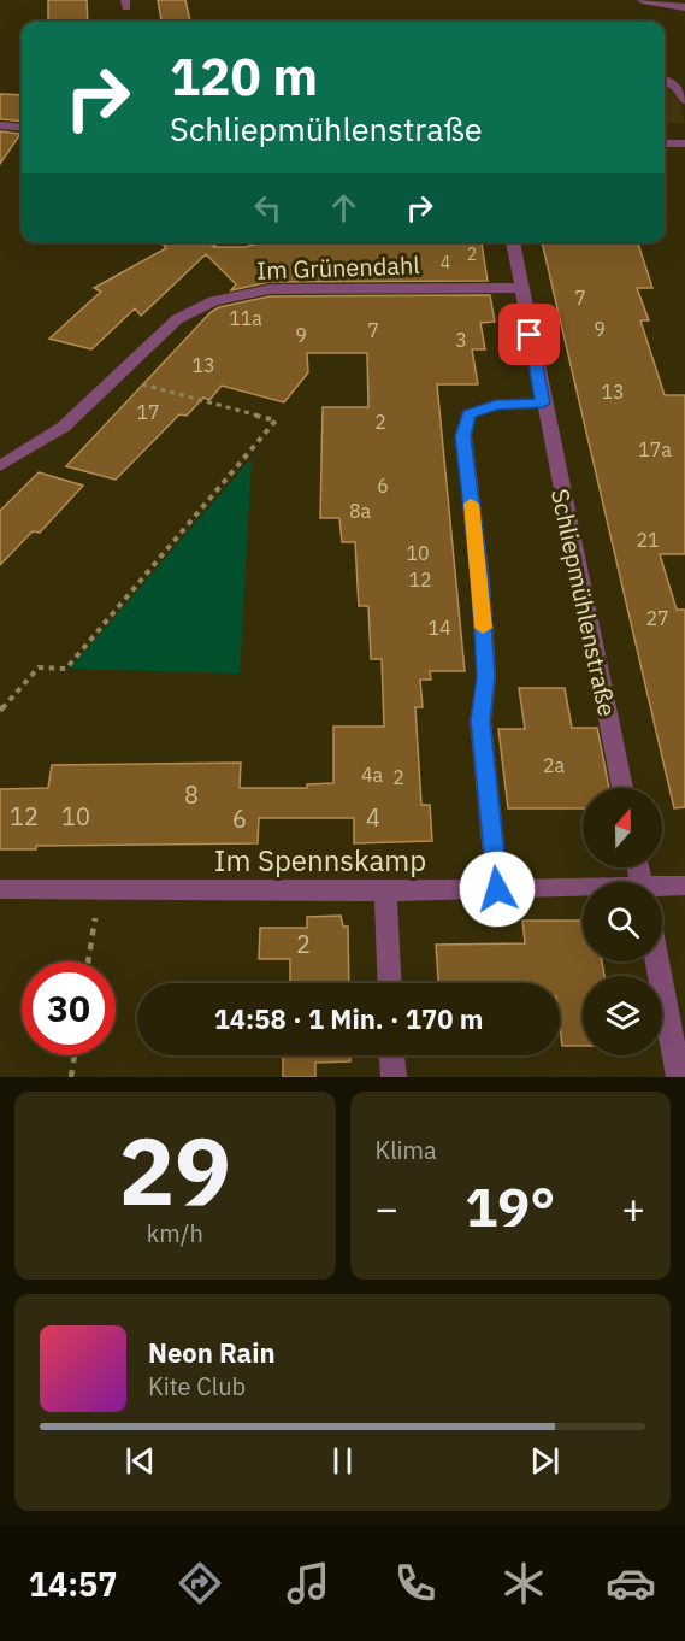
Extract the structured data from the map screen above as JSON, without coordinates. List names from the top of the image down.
{
  "streets": {
    "street": ["Im Grünendahl", "Schliepmühlenstraße", "Im Spennskamp"]
  },
  "crossings": [
    ["Im Grünendahl", "Schliepmühlenstraße"]
  ],
  "house_numbers": [
    "2",
    "4",
    "7",
    "11a",
    "9",
    "7",
    "9",
    "3",
    "13",
    "13",
    "17",
    "2",
    "17a",
    "6",
    "8a",
    "21",
    "10",
    "12",
    "27",
    "14",
    "2a",
    "4a",
    "2",
    "8",
    "12",
    "10",
    "4",
    "6",
    "2"
  ],
  "north": "top",
  "page": {
    "turn": ["120 m", "Schliepmühlenstraße"],
    "limit": "30",
    "trip": "14:58 · 1 Min. · 170 m",
    "tile": [
      ["29", "km/h"],
      "Klima"
    ],
    "heat": ["−", "19°", "+"],
    "song": ["Neon Rain", "Kite Club"],
    "tabs": "14:57"
  }
}
